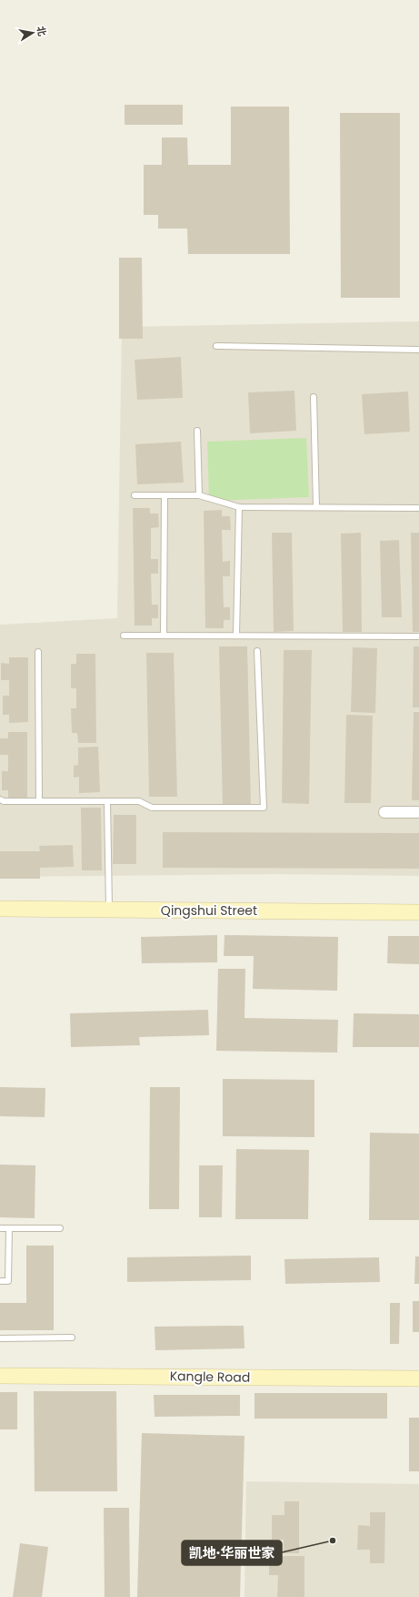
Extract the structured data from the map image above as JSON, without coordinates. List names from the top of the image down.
{
  "streets": {
    "street": ["Qingshui Street", "Kangle Road"]
  },
  "places": ["凯地·华丽世家"],
  "north": "right"
}
